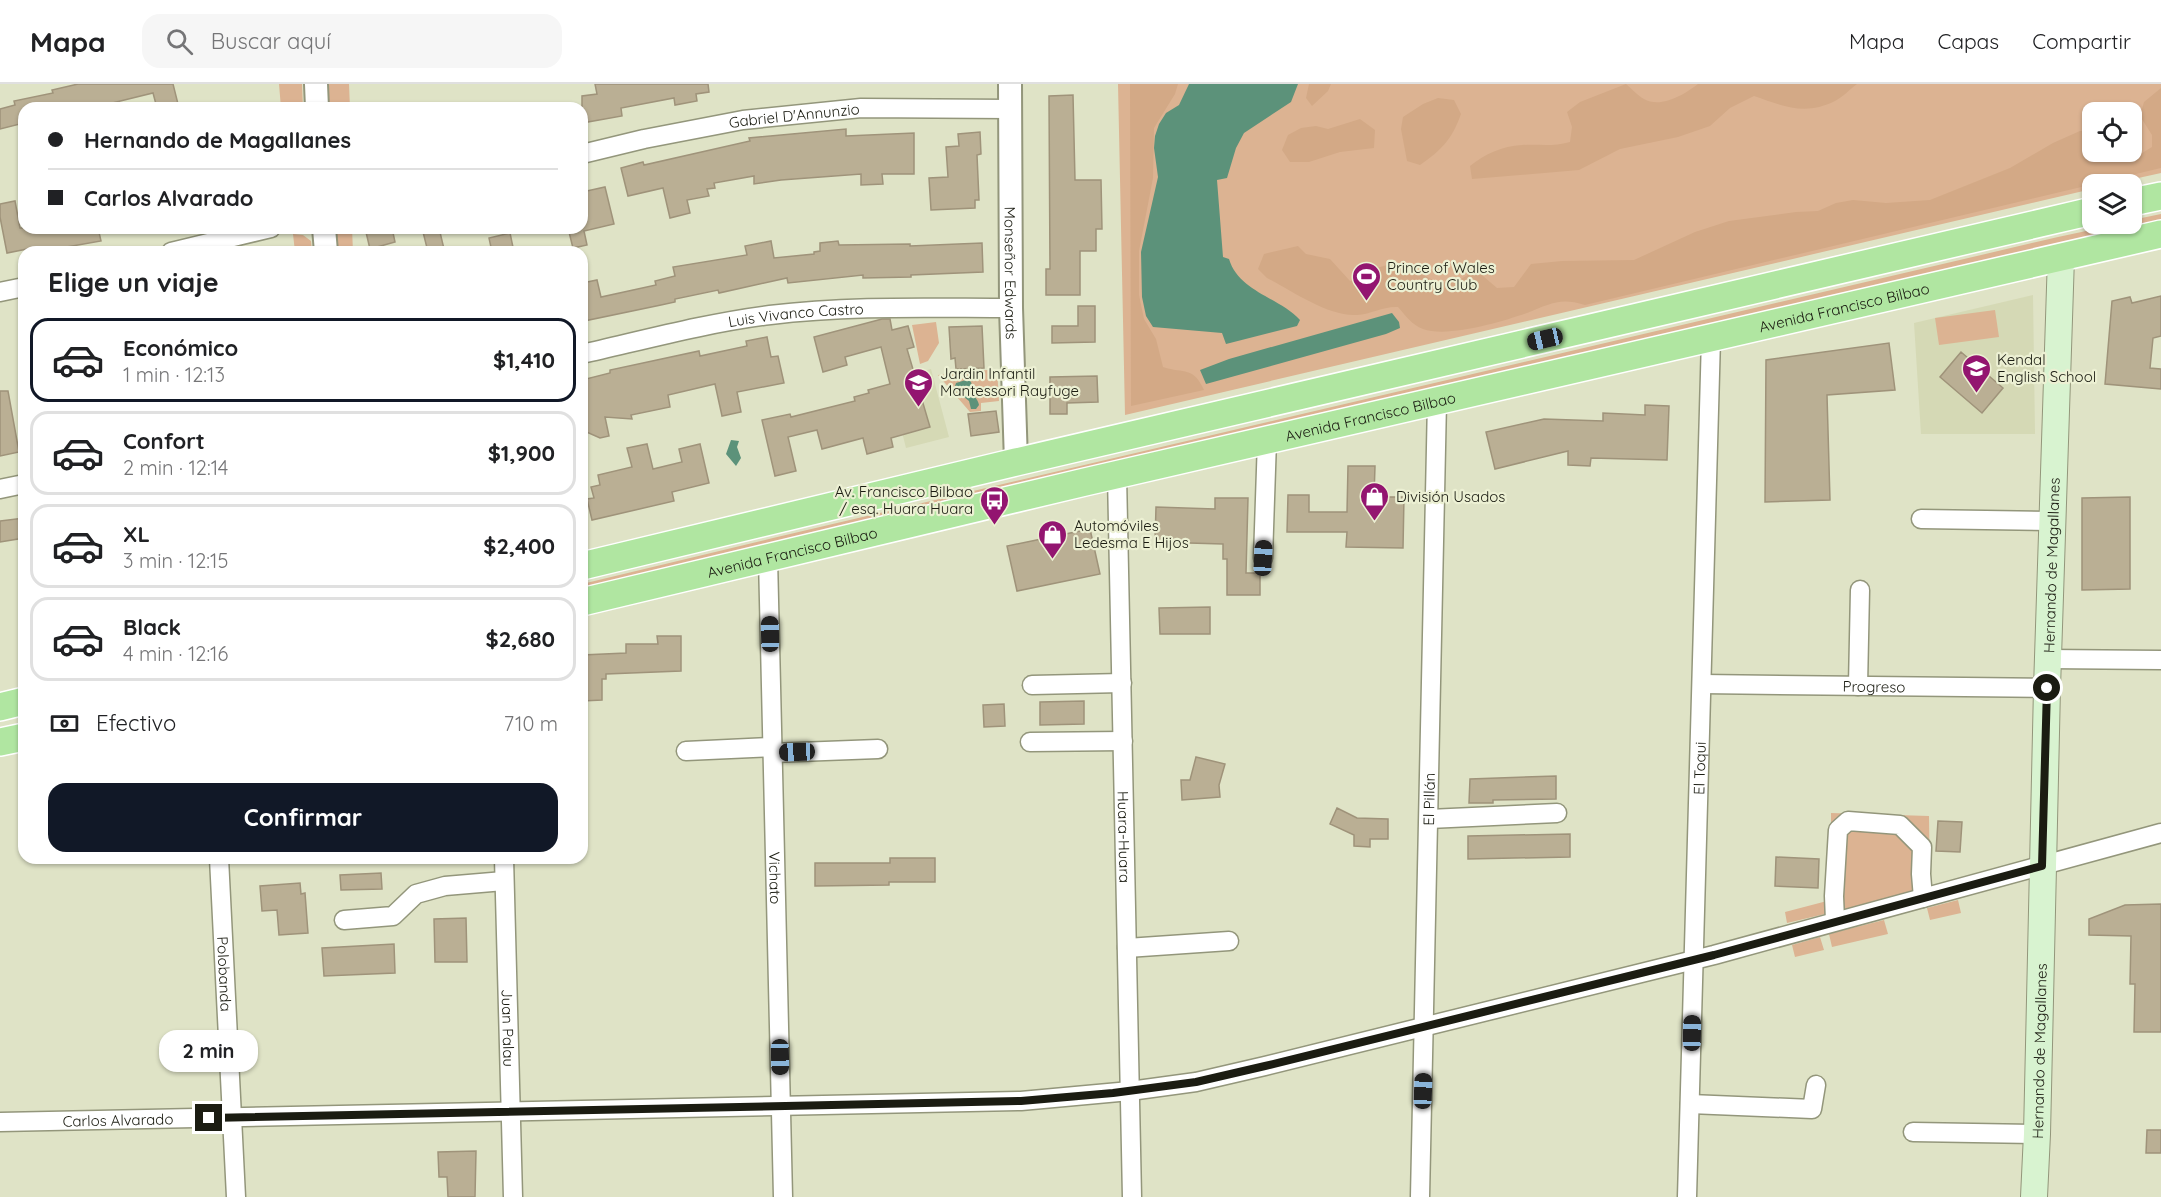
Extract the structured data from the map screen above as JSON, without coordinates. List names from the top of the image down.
{
  "streets": {
    "main road": ["Avenida Francisco Bilbao", "Hernando de Magallanes"],
    "street": [
      "Gabriel D'Annunzio",
      "Monseñor Edwards",
      "Luis Vivanco Castro",
      "Progreso",
      "El Toqui",
      "El Pillán",
      "Huara-Huara",
      "Vichato",
      "Polobanda",
      "Juan Palau",
      "Carlos Alvarado"
    ]
  },
  "crossings": [
    ["Gabriel D'Annunzio", "Monseñor Edwards"],
    ["Monseñor Edwards", "Luis Vivanco Castro"],
    ["Avenida Francisco Bilbao", "Hernando de Magallanes"],
    ["Avenida Francisco Bilbao", "El Toqui"],
    ["Avenida Francisco Bilbao", "El Pillán"],
    ["Avenida Francisco Bilbao", "Huara-Huara"],
    ["Avenida Francisco Bilbao", "Vichato"],
    ["Hernando de Magallanes", "Progreso"],
    ["Hernando de Magallanes", "Carlos Alvarado"],
    ["Progreso", "El Toqui"],
    ["El Toqui", "Carlos Alvarado"],
    ["El Pillán", "Carlos Alvarado"],
    ["Huara-Huara", "Carlos Alvarado"],
    ["Vichato", "Carlos Alvarado"],
    ["Polobanda", "Carlos Alvarado"],
    ["Juan Palau", "Carlos Alvarado"]
  ],
  "places": {
    "sports": ["Prince of Wales Country Club"],
    "school or university": ["Kendal English School", "Jardin Infantil Mantessori Rayfuge"],
    "shop": ["División Usados", "Automóviles Ledesma E Hijos"],
    "bus stop": ["Av. Francisco Bilbao / esq. Huara Huara"]
  },
  "page": {
    "header": "Mapa",
    "search": "Buscar aquí",
    "nav": ["Mapa", "Capas", "Compartir"],
    "banner": ["Hernando de Magallanes", "Carlos Alvarado"],
    "heading": "Elige un viaje",
    "list": [
      {
        "name": "Económico",
        "note": "1 min · 12:13",
        "value": "$1,410"
      },
      {
        "name": "Confort",
        "note": "2 min · 12:14",
        "value": "$1,900"
      },
      {
        "name": "XL",
        "note": "3 min · 12:15",
        "value": "$2,400"
      },
      {
        "name": "Black",
        "note": "4 min · 12:16",
        "value": "$2,680"
      }
    ],
    "pay": ["Efectivo", "710 m"],
    "buttons": "Confirmar",
    "bubble": "2 min"
  }
}
